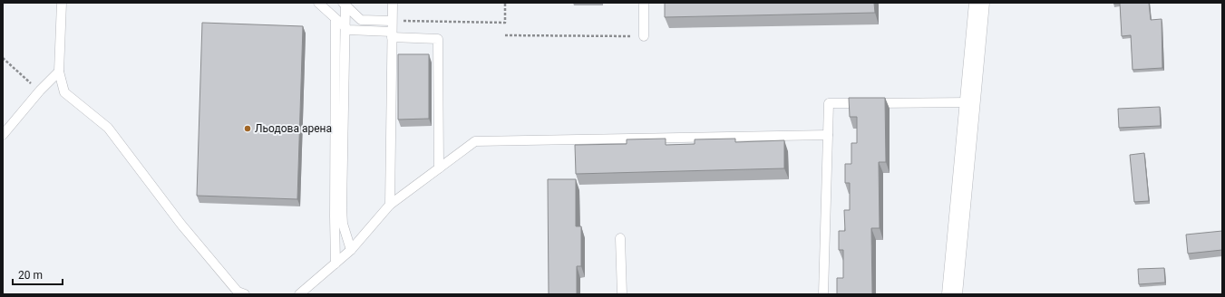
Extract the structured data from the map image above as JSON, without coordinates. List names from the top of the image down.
{
  "places": ["Льодова арена"],
  "scale_bar": "20 m"
}
